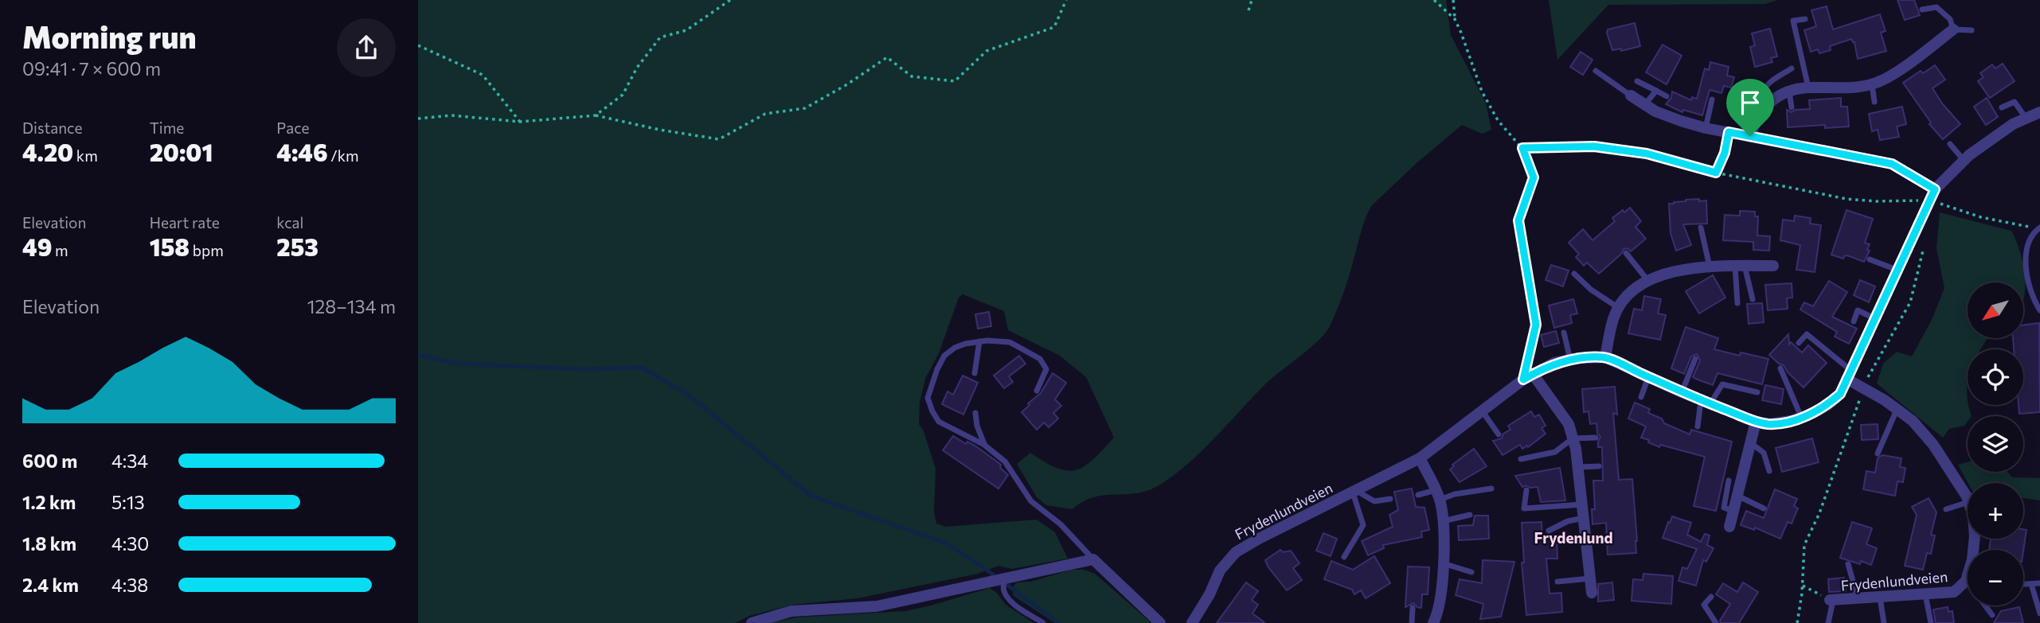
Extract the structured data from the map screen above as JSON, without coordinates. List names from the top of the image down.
{
  "streets": {
    "street": ["Frydenlundveien"]
  },
  "districts": ["Frydenlund"],
  "north": "bottom left",
  "page": {
    "heading": ["Morning run", "09:41 · 7 × 600 m"],
    "stats": [
      ["Distance", "4.20 km"],
      ["Time", "20:01"],
      ["Pace", "4:46 /km"],
      ["Elevation", "49 m"],
      ["Heart rate", "158 bpm"],
      ["kcal", "253"]
    ],
    "map_buttons": ["+", "−"],
    "chart": ["Elevation", "128–134 m"],
    "list": [
      {
        "name": "600 m",
        "note": "4:34"
      },
      {
        "name": "1.2 km",
        "note": "5:13"
      },
      {
        "name": "1.8 km",
        "note": "4:30"
      },
      {
        "name": "2.4 km",
        "note": "4:38"
      }
    ]
  }
}
